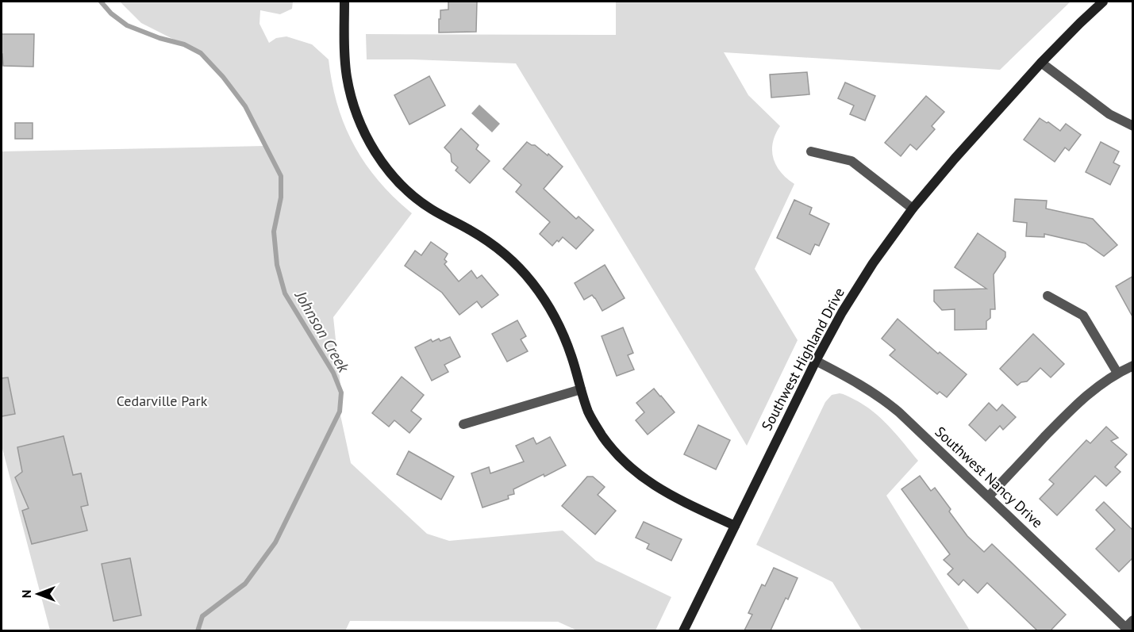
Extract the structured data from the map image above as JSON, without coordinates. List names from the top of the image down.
{
  "streets": {
    "main road": ["Southwest Highland Drive"],
    "street": ["Southwest Nancy Drive"]
  },
  "crossings": [
    ["Southwest Highland Drive", "Southwest Nancy Drive"]
  ],
  "water": ["Johnson Creek"],
  "parks": ["Cedarville Park"],
  "north": "left"
}
